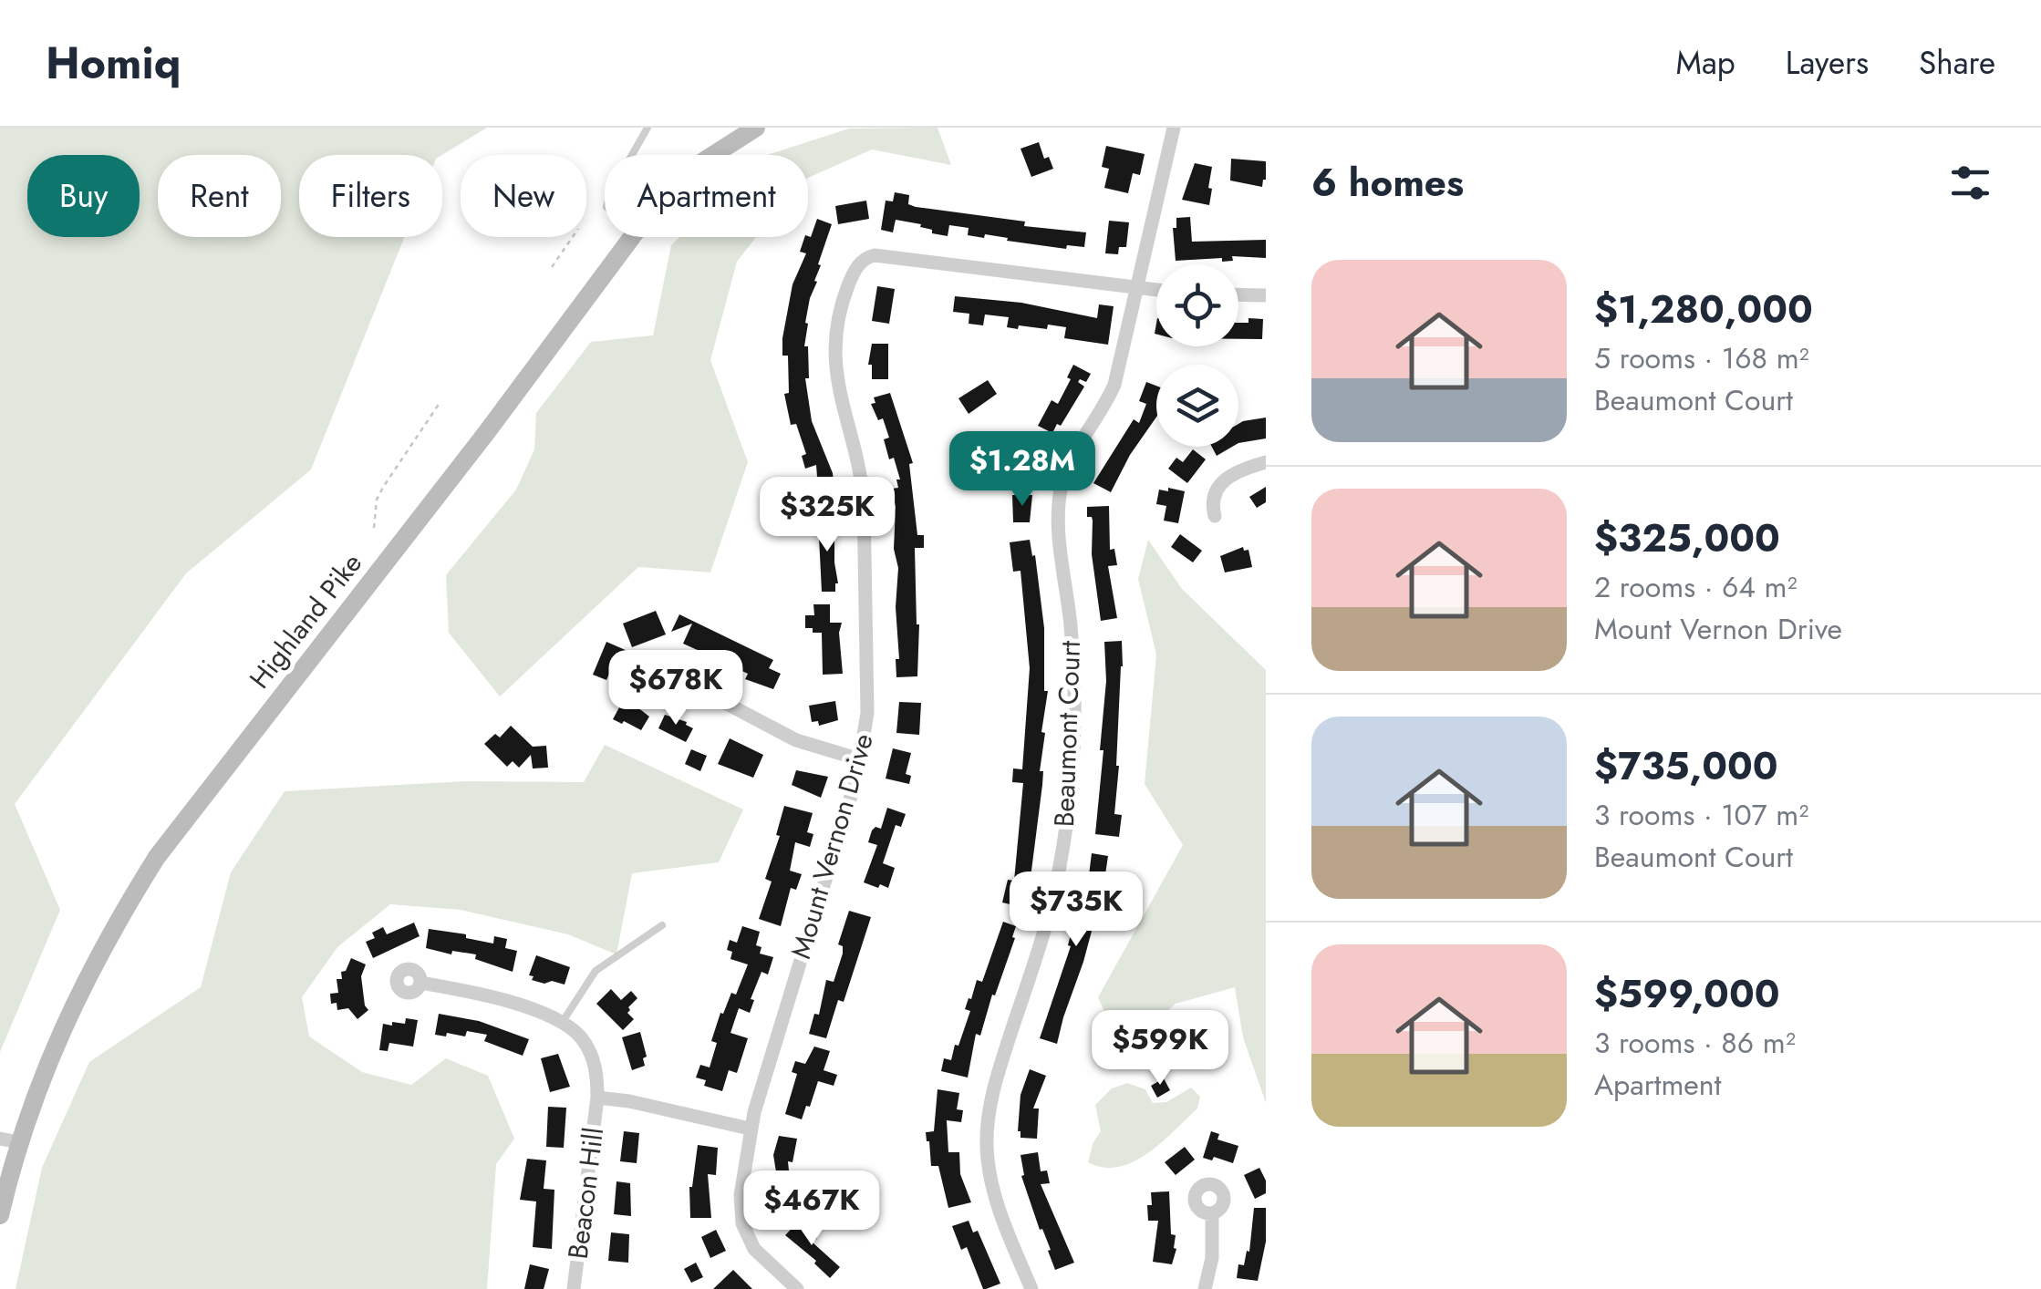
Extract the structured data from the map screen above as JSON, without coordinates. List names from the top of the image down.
{
  "streets": {
    "main road": ["Highland Pike"],
    "street": ["Beaumont Court", "Mount Vernon Drive", "Beacon Hill"]
  },
  "crossings": [
    ["Beaumont Court", "Mount Vernon Drive"],
    ["Mount Vernon Drive", "Beacon Hill"]
  ],
  "page": {
    "header": "Homiq",
    "nav": ["Map", "Layers", "Share"],
    "heading": "6 homes",
    "chip": [
      "Buy",
      "Rent",
      "Filters",
      "New",
      "Apartment"
    ],
    "list": [
      {
        "name": "$1,280,000",
        "note": "5 rooms · 168 m² · Beaumont Court"
      },
      {
        "name": "$325,000",
        "note": "2 rooms · 64 m² · Mount Vernon Drive"
      },
      {
        "name": "$735,000",
        "note": "3 rooms · 107 m² · Beaumont Court"
      },
      {
        "name": "$599,000",
        "note": "3 rooms · 86 m² · Apartment"
      }
    ],
    "price": [
      "$1.28M",
      "$325K",
      "$678K",
      "$735K",
      "$599K",
      "$467K"
    ]
  }
}
